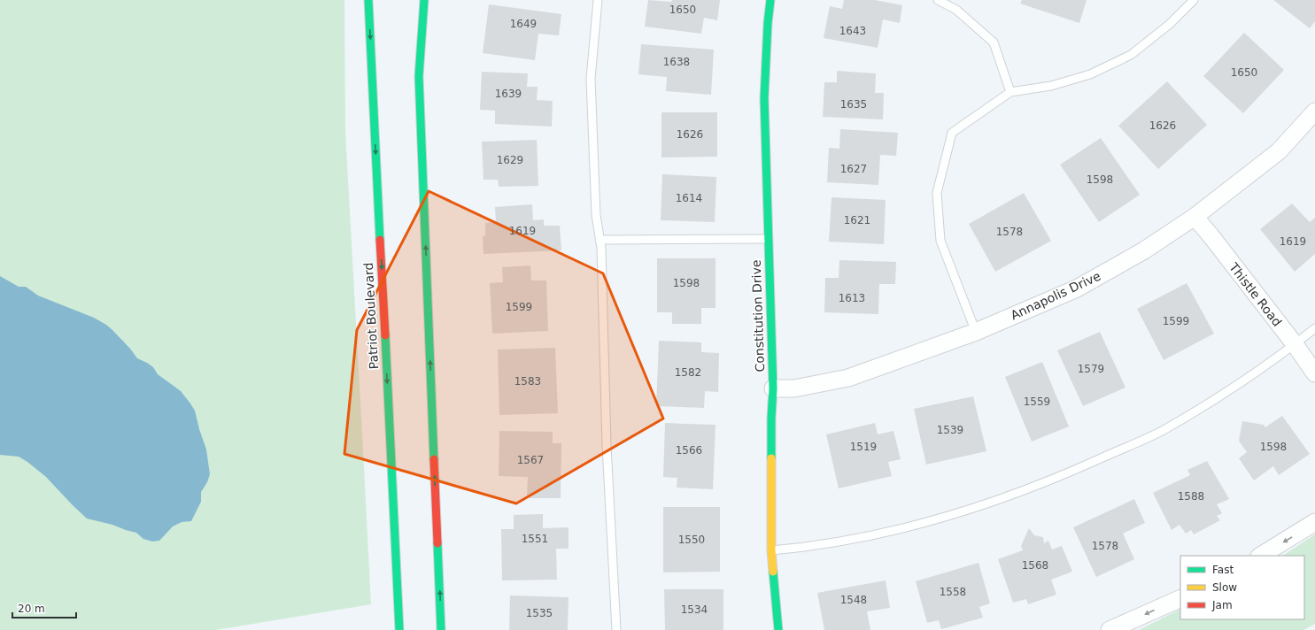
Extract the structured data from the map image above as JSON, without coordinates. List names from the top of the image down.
{
  "streets": {
    "main road": ["Patriot Boulevard", "Constitution Drive"],
    "street": ["Thistle Road", "Annapolis Drive"]
  },
  "crossings": [
    ["Thistle Road", "Annapolis Drive"],
    ["Annapolis Drive", "Constitution Drive"]
  ],
  "house_numbers": [
    "1650",
    "1649",
    "1643",
    "1638",
    "1650",
    "1639",
    "1635",
    "1626",
    "1626",
    "1629",
    "1627",
    "1598",
    "1614",
    "1621",
    "1619",
    "1578",
    "1619",
    "1598",
    "1613",
    "1599",
    "1599",
    "1579",
    "1582",
    "1583",
    "1559",
    "1539",
    "1519",
    "1598",
    "1566",
    "1567",
    "1588",
    "1551",
    "1550",
    "1578",
    "1568",
    "1558",
    "1548",
    "1534",
    "1535"
  ],
  "legend": ["Fast", "Slow", "Jam"],
  "scale_bar": "20 m"
}
